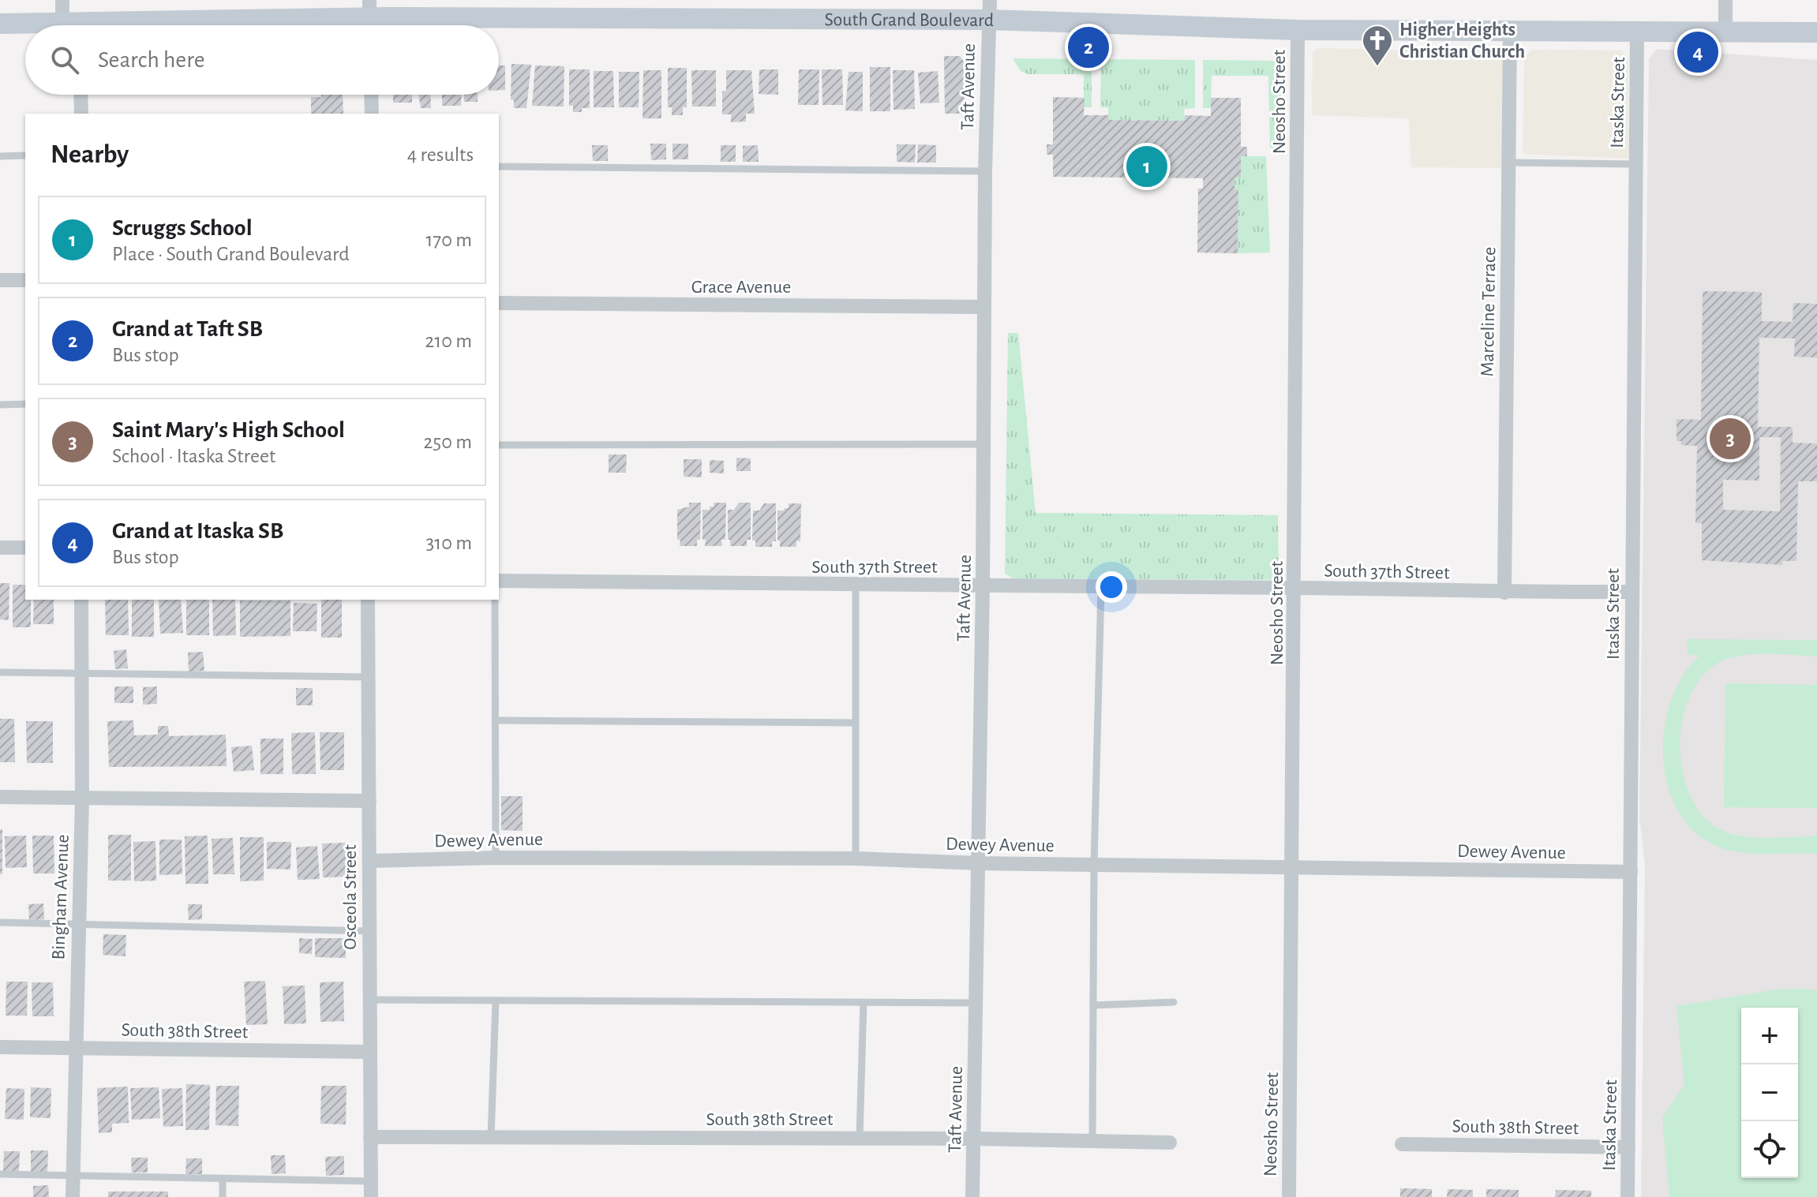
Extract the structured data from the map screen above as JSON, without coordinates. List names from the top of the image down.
{
  "streets": {
    "main road": ["South Grand Boulevard"],
    "street": [
      "Taft Avenue",
      "Neosho Street",
      "Itaska Street",
      "Grace Avenue",
      "Marceline Terrace",
      "South 37th Street",
      "Dewey Avenue",
      "Bingham Avenue",
      "Osceola Street",
      "South 38th Street"
    ]
  },
  "crossings": [
    ["South Grand Boulevard", "Taft Avenue"],
    ["South Grand Boulevard", "Neosho Street"],
    ["South Grand Boulevard", "Itaska Street"],
    ["South Grand Boulevard", "Marceline Terrace"],
    ["Taft Avenue", "Grace Avenue"],
    ["Taft Avenue", "South 37th Street"],
    ["Taft Avenue", "Dewey Avenue"],
    ["Taft Avenue", "South 38th Street"],
    ["Neosho Street", "South 37th Street"],
    ["Neosho Street", "Dewey Avenue"],
    ["Itaska Street", "South 37th Street"],
    ["Itaska Street", "Dewey Avenue"],
    ["Itaska Street", "South 38th Street"],
    ["Marceline Terrace", "South 37th Street"],
    ["Dewey Avenue", "Osceola Street"],
    ["Bingham Avenue", "South 38th Street"],
    ["Osceola Street", "South 38th Street"]
  ],
  "places": {
    "church": ["Higher Heights Christian Church"]
  },
  "page": {
    "pins": [
      "2",
      "4",
      "1",
      "3"
    ],
    "search": "Search here",
    "heading": ["Nearby", "4 results"],
    "list": [
      {
        "mark": "1",
        "name": "Scruggs School",
        "note": "Place · South Grand Boulevard",
        "value": "170 m"
      },
      {
        "mark": "2",
        "name": "Grand at Taft SB",
        "note": "Bus stop",
        "value": "210 m"
      },
      {
        "mark": "3",
        "name": "Saint Mary's High School",
        "note": "School · Itaska Street",
        "value": "250 m"
      },
      {
        "mark": "4",
        "name": "Grand at Itaska SB",
        "note": "Bus stop",
        "value": "310 m"
      }
    ],
    "map_buttons": ["+", "−"]
  }
}
